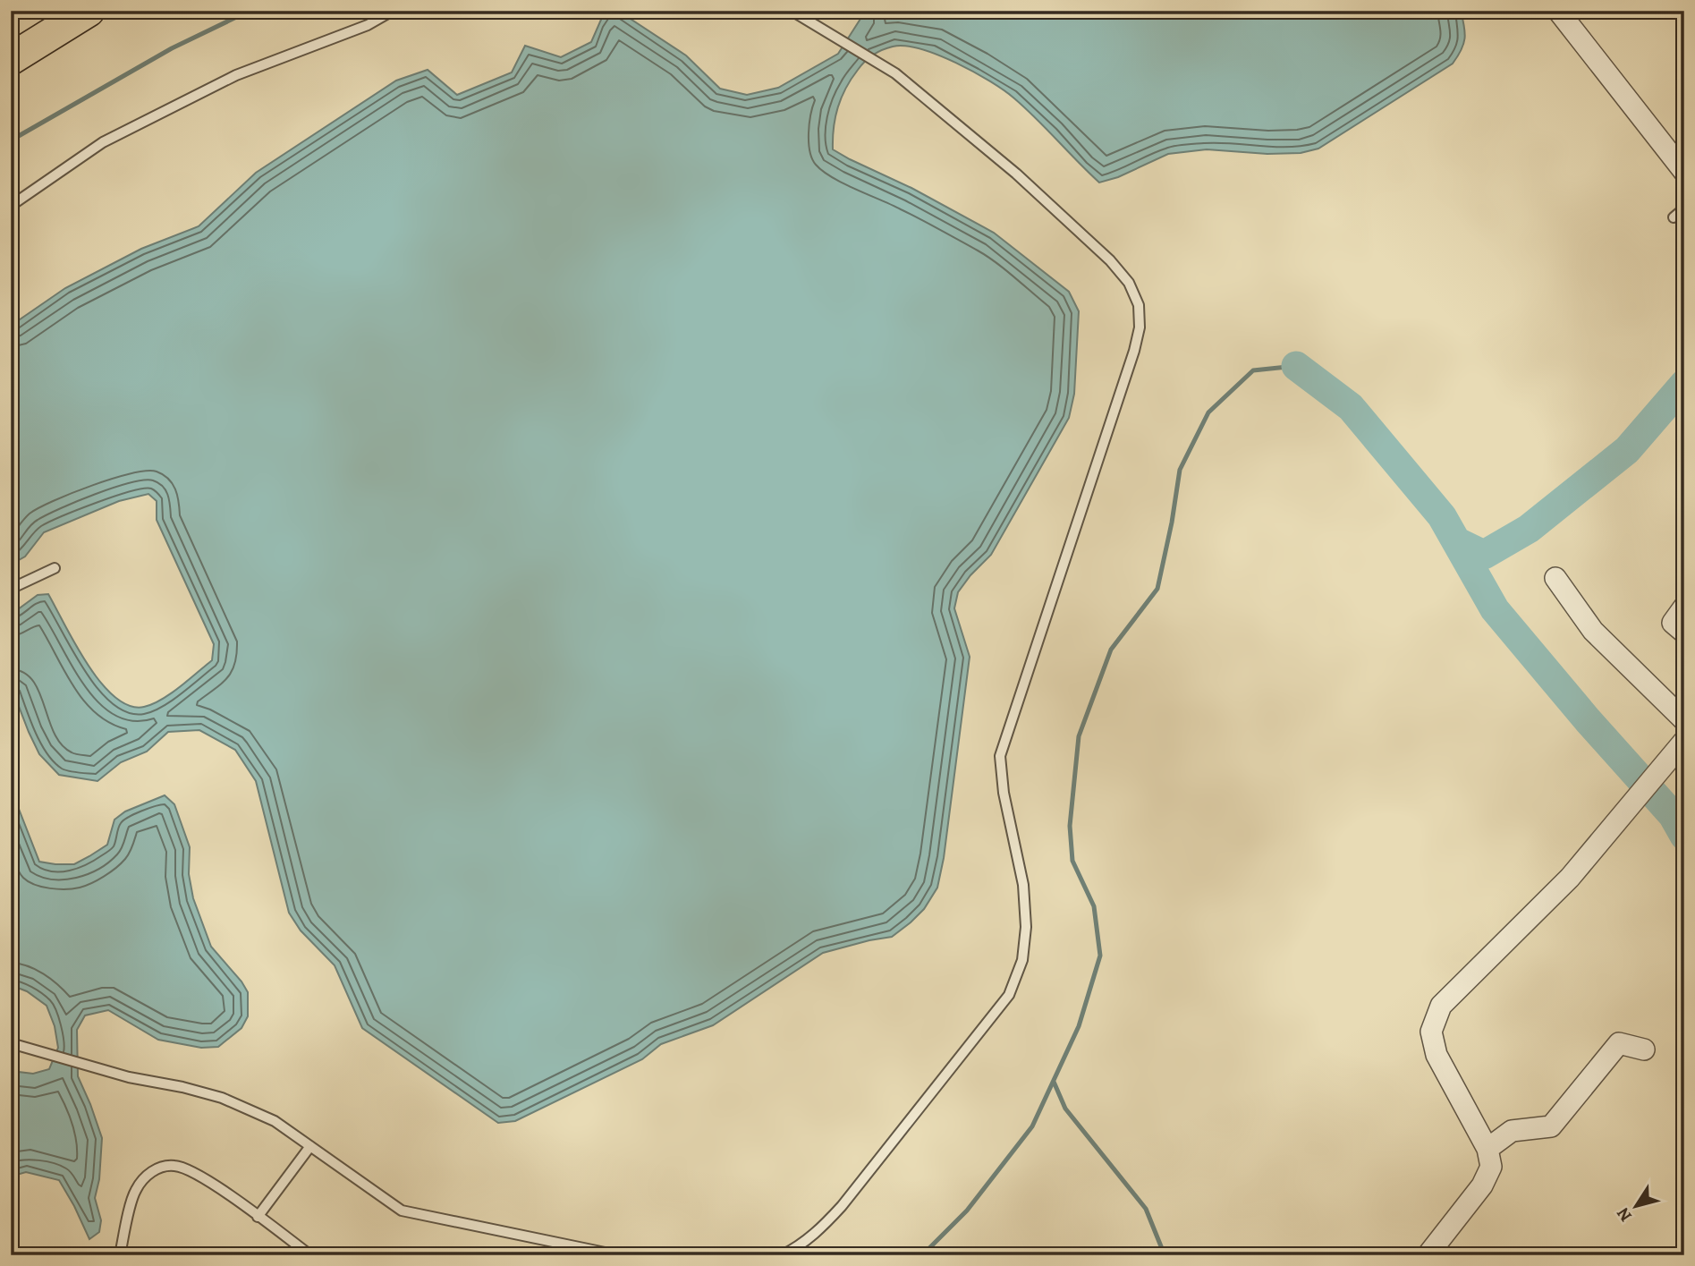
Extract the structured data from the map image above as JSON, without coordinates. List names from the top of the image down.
{
  "north": "bottom left"
}
